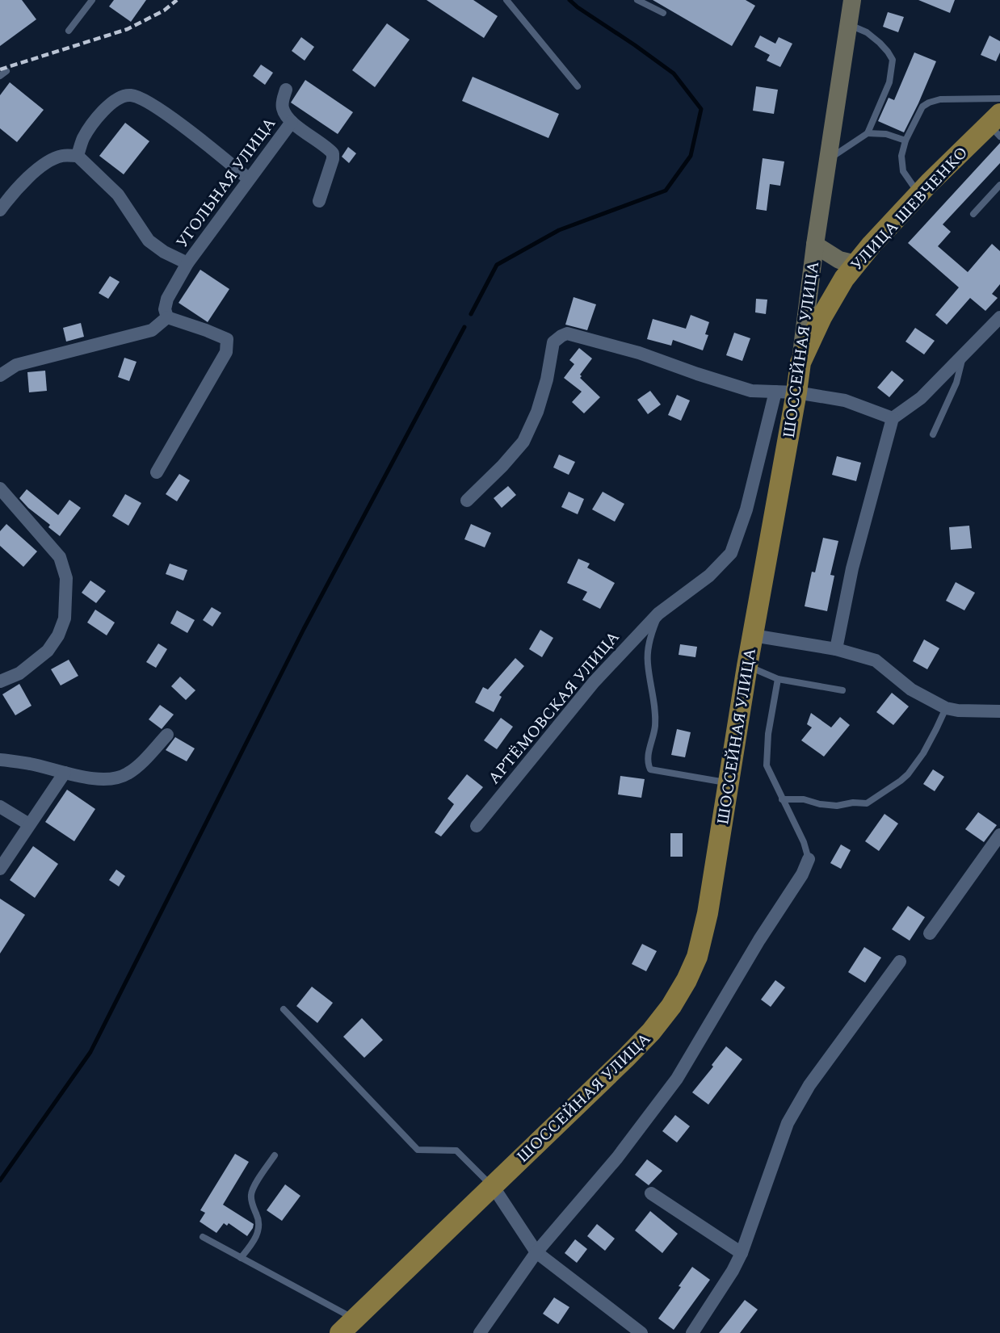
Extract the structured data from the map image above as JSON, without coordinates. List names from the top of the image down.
{
  "streets": {
    "main road": ["УЛИЦА ШЕВЧЕНКО", "ШОССЕЙНАЯ УЛИЦА"],
    "street": ["УГОЛЬНАЯ УЛИЦА", "АРТЁМОВСКАЯ УЛИЦА"]
  },
  "crossings": [
    ["УЛИЦА ШЕВЧЕНКО", "ШОССЕЙНАЯ УЛИЦА"]
  ]
}
